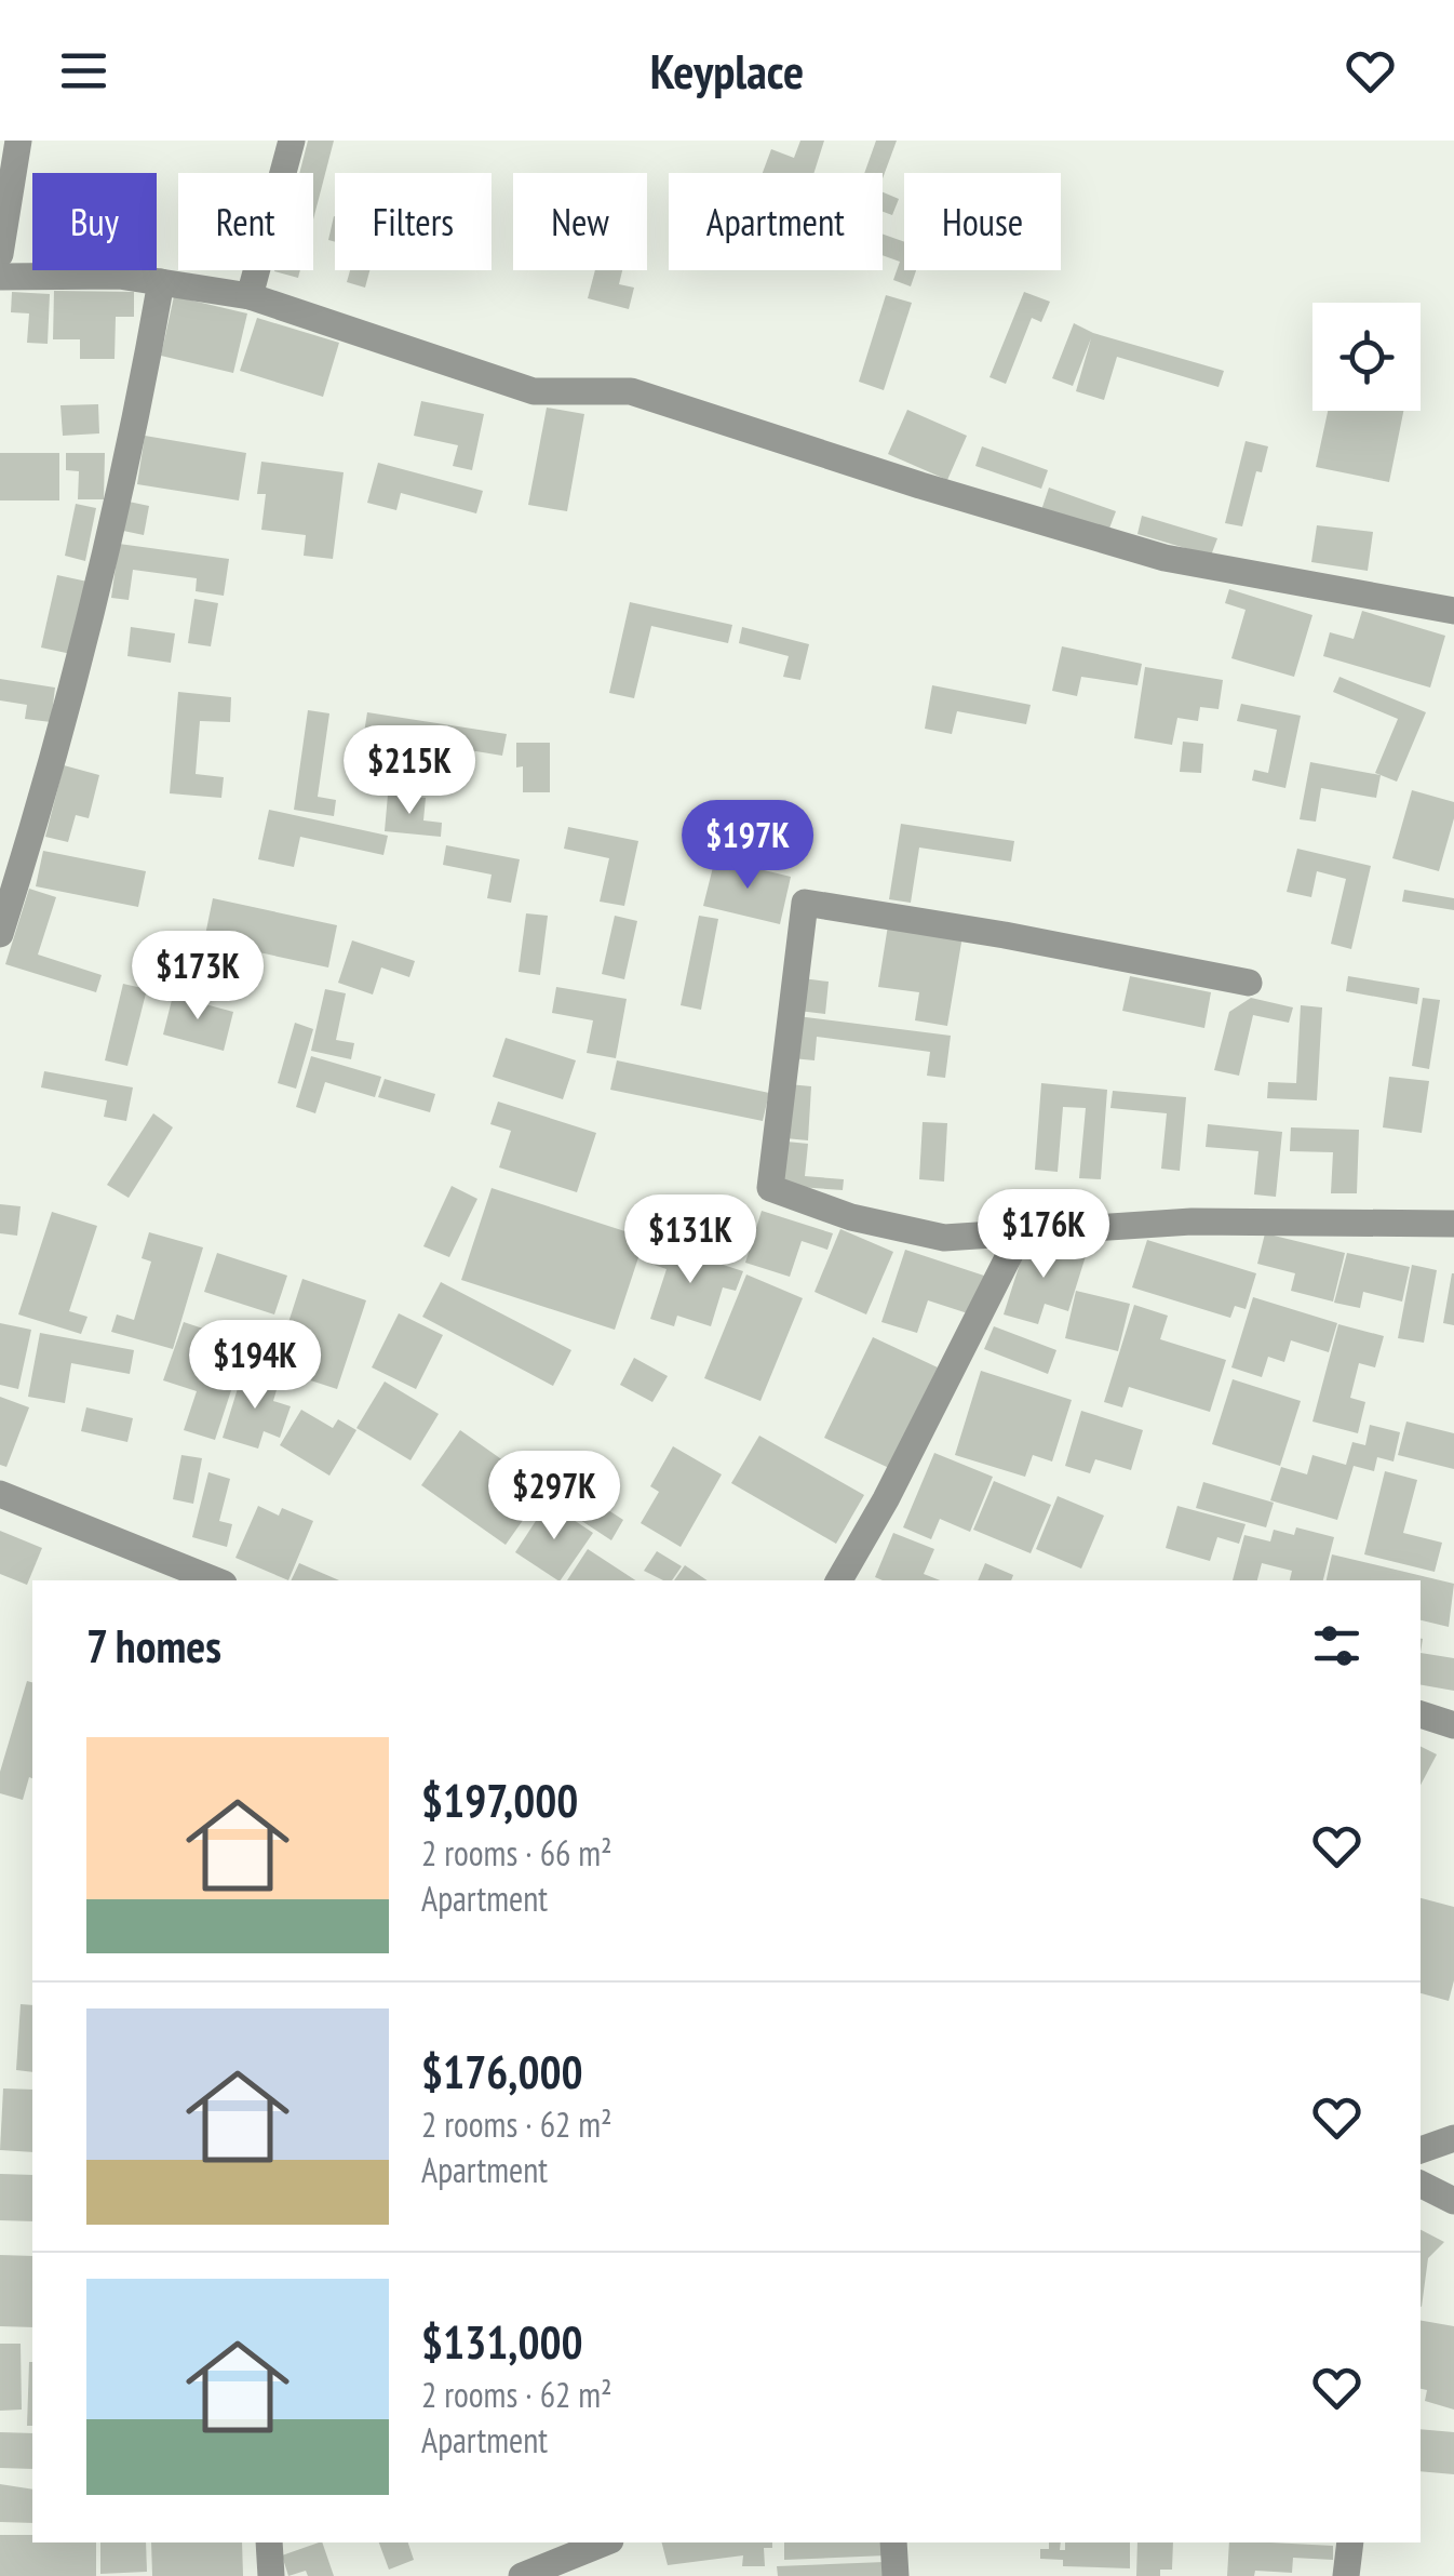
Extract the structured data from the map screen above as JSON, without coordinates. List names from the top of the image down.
{
  "page": {
    "header": "Keyplace",
    "chip": [
      "Buy",
      "Rent",
      "Filters",
      "New",
      "Apartment",
      "House"
    ],
    "price": [
      "$215K",
      "$197K",
      "$173K",
      "$176K",
      "$131K",
      "$194K",
      "$297K"
    ],
    "heading": "7 homes",
    "list": [
      {
        "name": "$197,000",
        "note": "2 rooms · 66 m² · Apartment"
      },
      {
        "name": "$176,000",
        "note": "2 rooms · 62 m² · Apartment"
      },
      {
        "name": "$131,000",
        "note": "2 rooms · 62 m² · Apartment"
      }
    ]
  }
}
